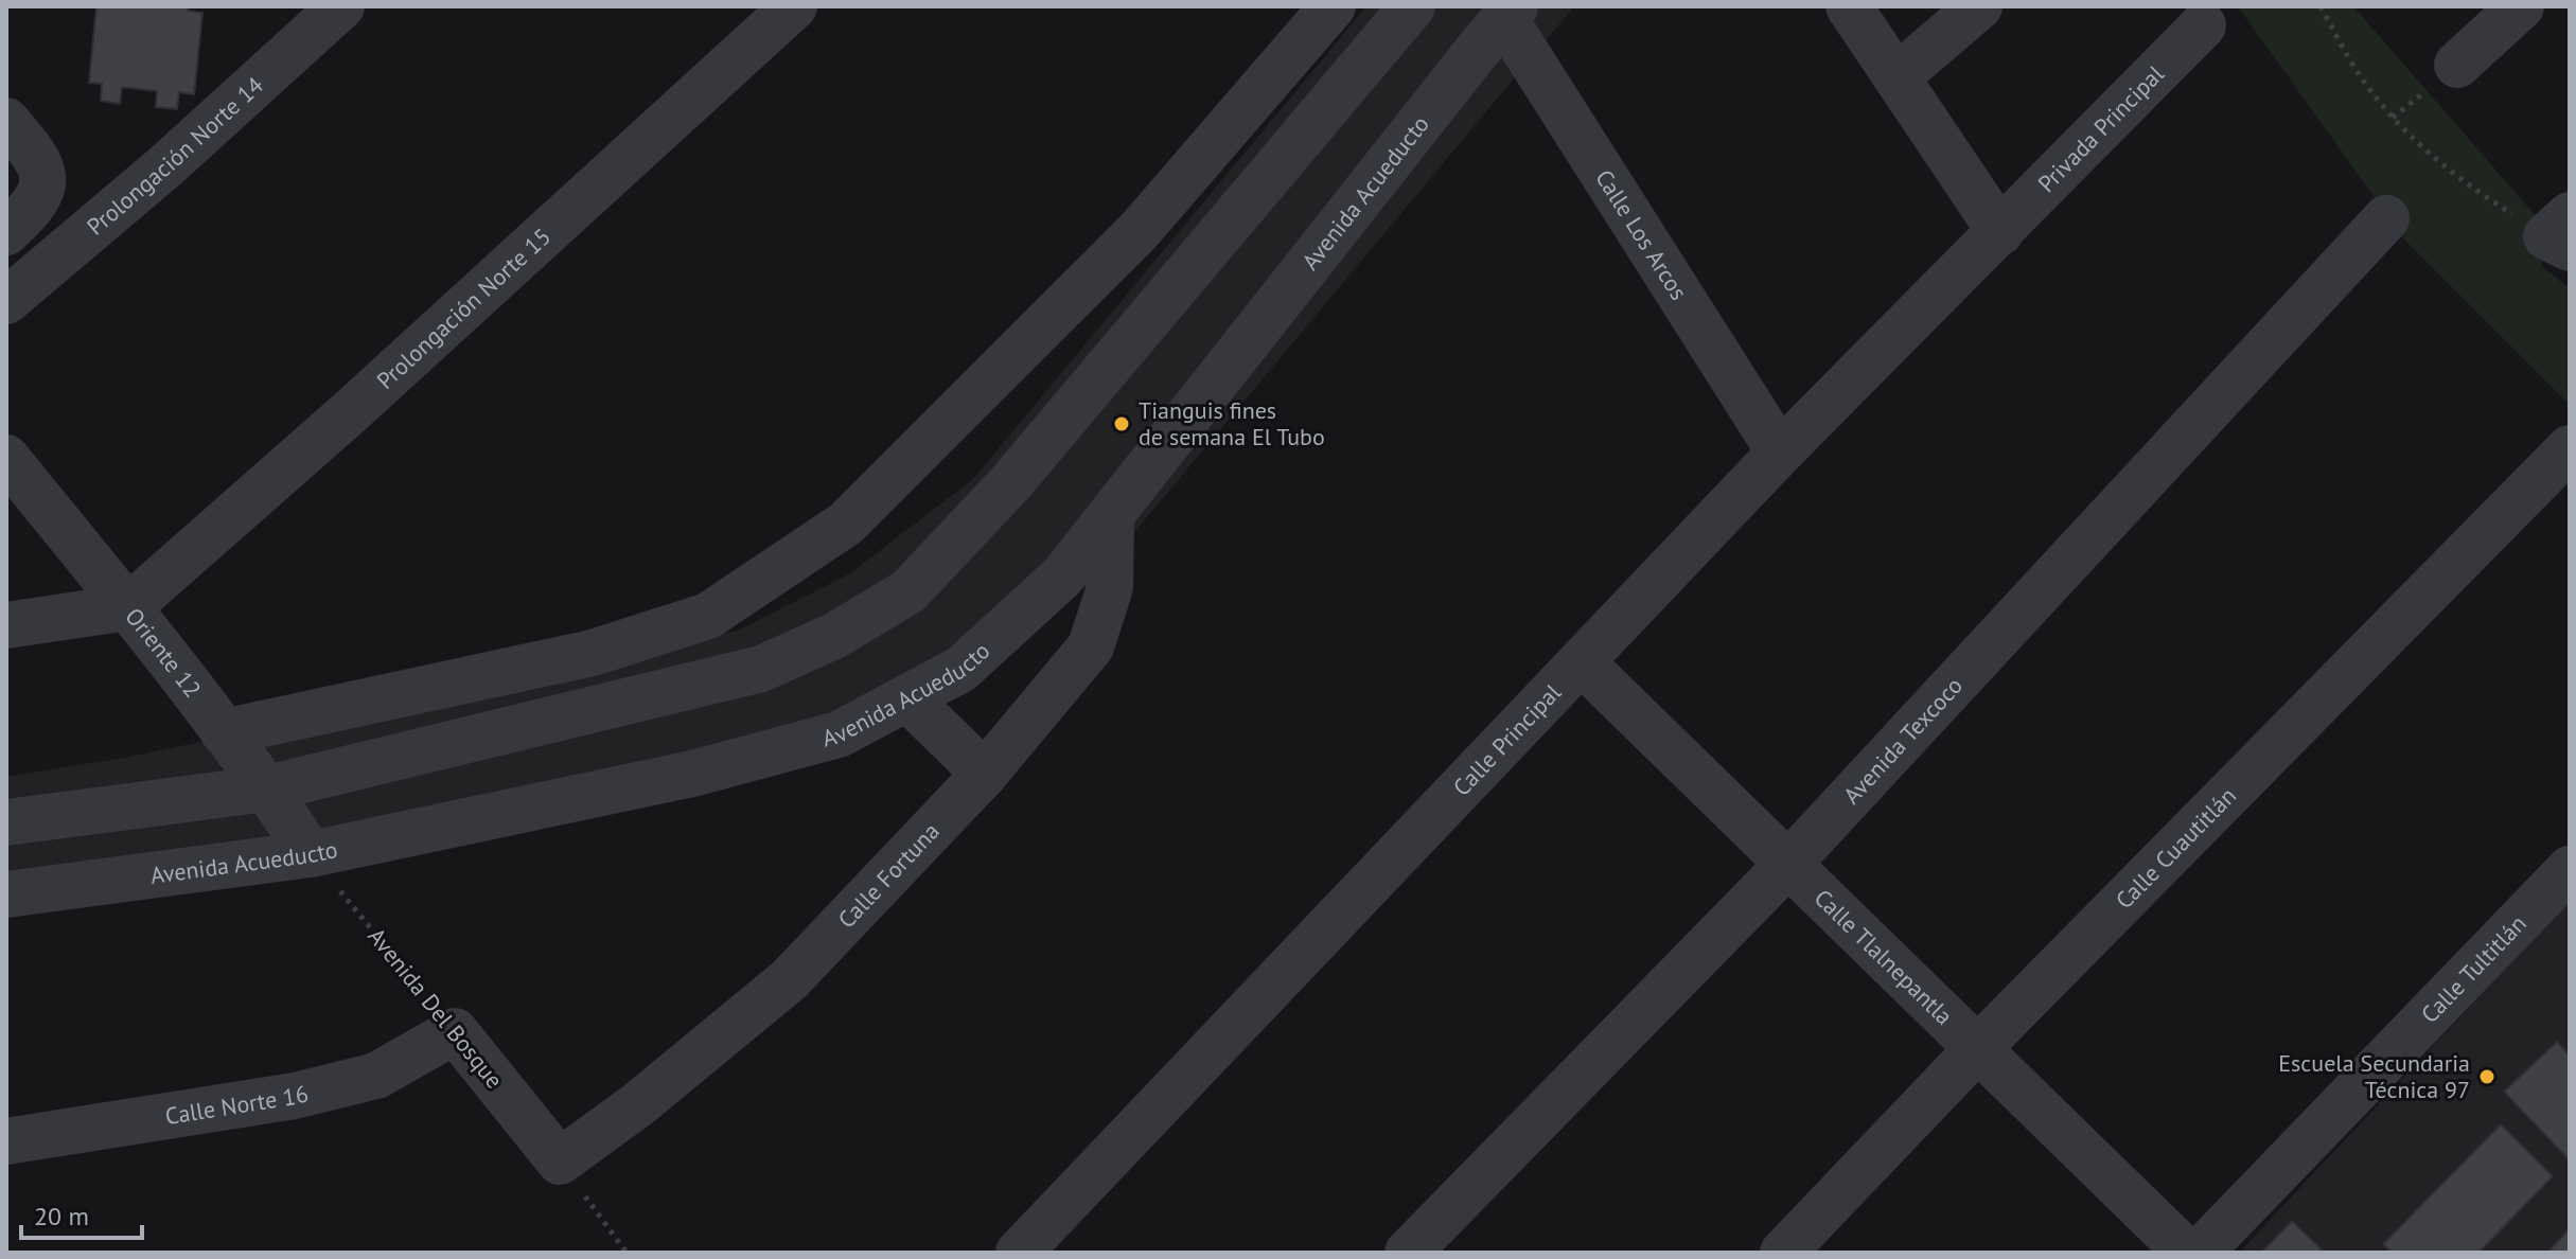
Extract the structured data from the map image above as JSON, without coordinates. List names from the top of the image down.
{
  "streets": {
    "street": [
      "Privada Principal",
      "Prolongación Norte 14",
      "Avenida Acueducto",
      "Calle Los Arcos",
      "Prolongación Norte 15",
      "Oriente 12",
      "Calle Principal",
      "Avenida Texcoco",
      "Calle Cuautitlán",
      "Calle Fortuna",
      "Calle Tlalnepantla",
      "Calle Tultitlán",
      "Avenida Del Bosque",
      "Calle Norte 16"
    ]
  },
  "crossings": [
    ["Privada Principal", "Calle Principal"],
    ["Avenida Acueducto", "Calle Los Arcos"],
    ["Avenida Acueducto", "Oriente 12"],
    ["Avenida Acueducto", "Calle Fortuna"],
    ["Avenida Acueducto", "Avenida Del Bosque"],
    ["Calle Los Arcos", "Calle Principal"],
    ["Prolongación Norte 15", "Oriente 12"],
    ["Oriente 12", "Avenida Del Bosque"],
    ["Calle Principal", "Calle Tlalnepantla"],
    ["Avenida Texcoco", "Calle Tlalnepantla"],
    ["Calle Cuautitlán", "Calle Tlalnepantla"],
    ["Calle Fortuna", "Avenida Del Bosque"],
    ["Avenida Del Bosque", "Calle Norte 16"]
  ],
  "places": ["Tianguis fines de semana El Tubo", "Escuela Secundaria Técnica 97"],
  "scale_bar": "20 m"
}
